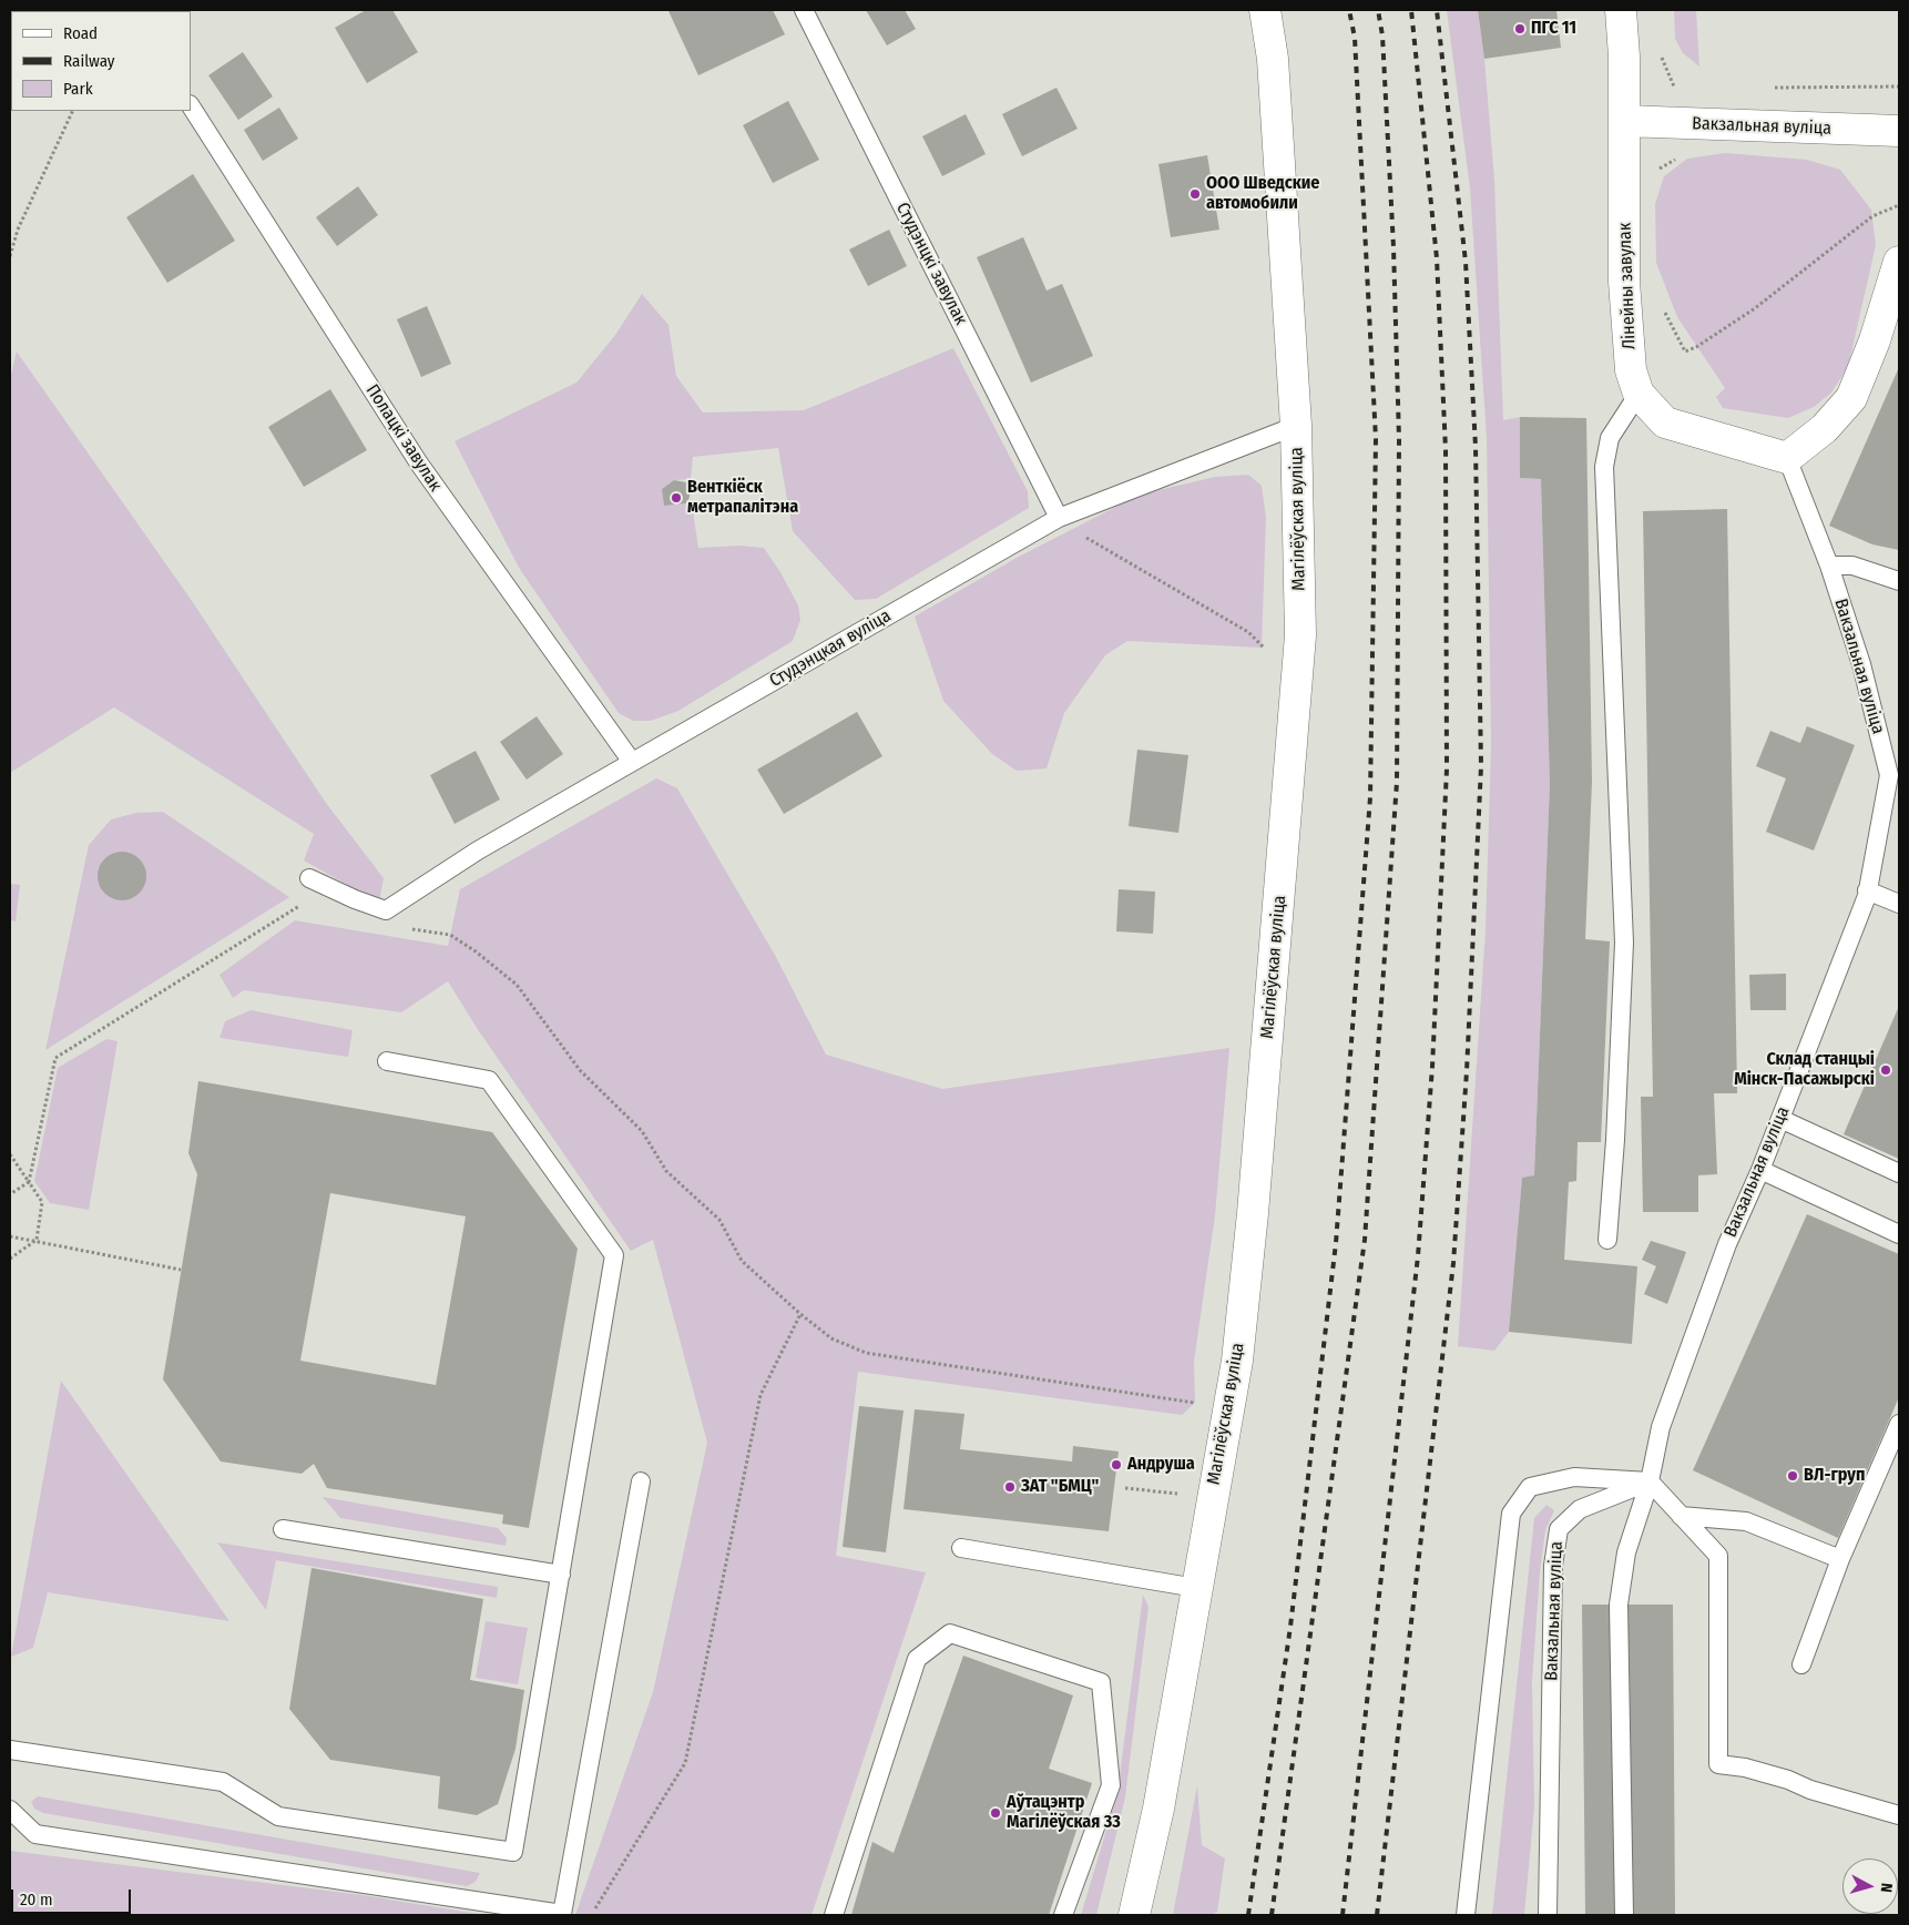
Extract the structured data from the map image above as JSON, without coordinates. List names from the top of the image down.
{
  "streets": {
    "street": ["Вакзальная вуліца", "Лінейны завулак", "Магілёўская вуліца"],
    "lane": ["Студэнцкі завулак", "Полацкі завулак", "Студэнцкая вуліца"]
  },
  "crossings": [
    ["Вакзальная вуліца", "Лінейны завулак"],
    ["Студэнцкі завулак", "Студэнцкая вуліца"],
    ["Полацкі завулак", "Студэнцкая вуліца"],
    ["Магілёўская вуліца", "Студэнцкая вуліца"]
  ],
  "places": [
    "ПГС 11",
    "ООО Шведские автомобили",
    "Венткіёск метрапалітэна",
    "Склад станцыі Мінск-Пасажырскі",
    "Андруша",
    "ВЛ-груп",
    "ЗАТ \"БМЦ\"",
    "Аўтацэнтр Магілёўская 33"
  ],
  "legend": ["Road", "Railway", "Park"],
  "scale_bar": "20 m",
  "north": "right"
}
